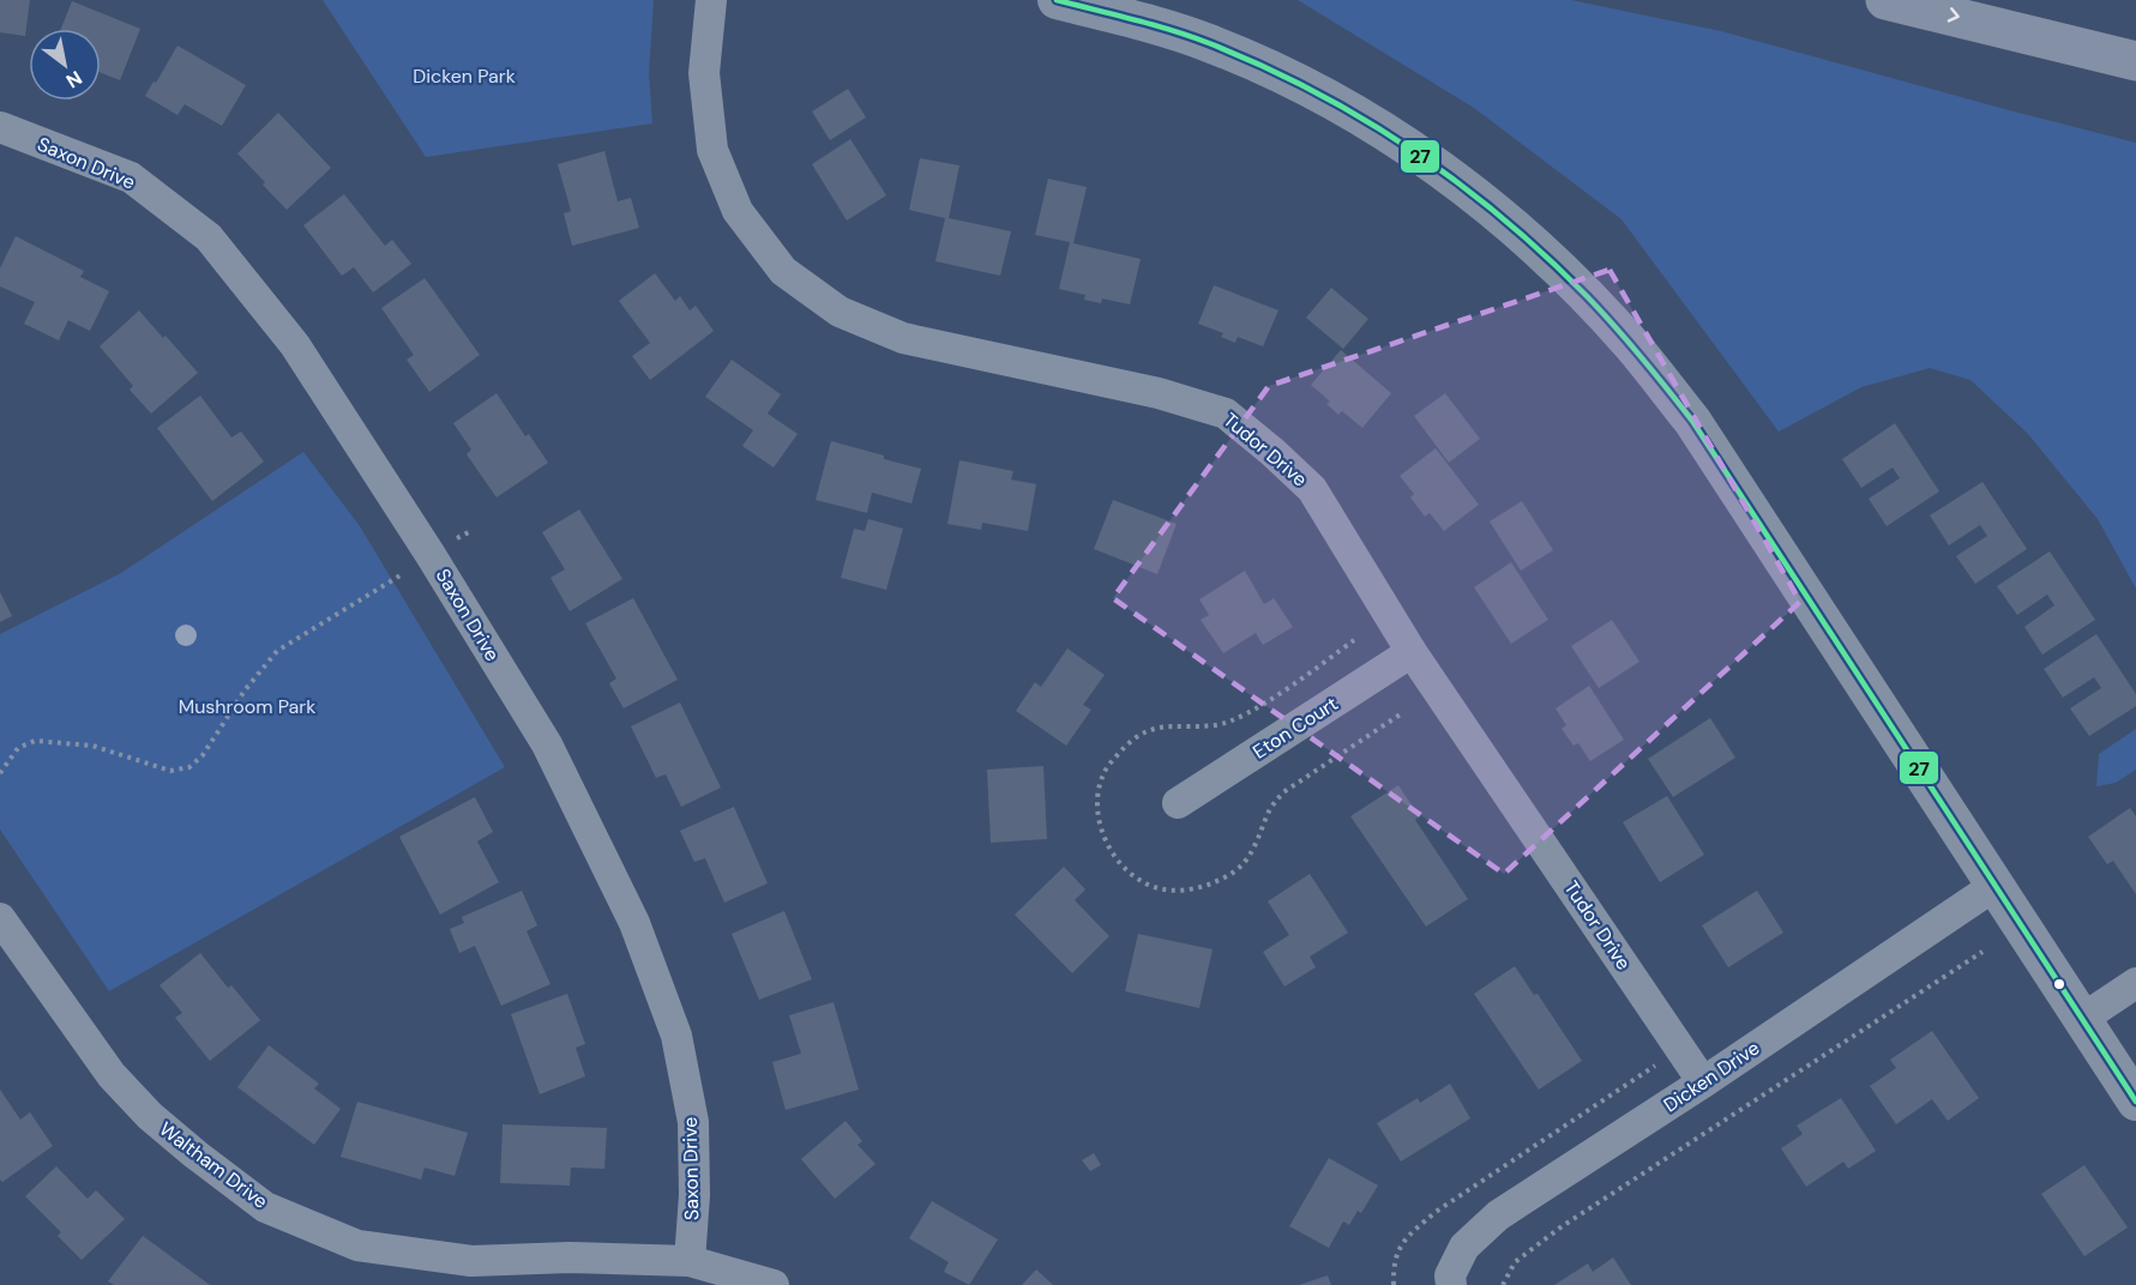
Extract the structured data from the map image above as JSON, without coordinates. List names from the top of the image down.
{
  "streets": {
    "street": [
      "Saxon Drive",
      "Tudor Drive",
      "Eton Court",
      "Dicken Drive",
      "Waltham Drive"
    ]
  },
  "crossings": [
    ["Saxon Drive", "Waltham Drive"],
    ["Tudor Drive", "Eton Court"],
    ["Tudor Drive", "Dicken Drive"]
  ],
  "parks": ["Dicken Park", "Mushroom Park"],
  "lines": ["transit line 27"],
  "north": "bottom right"
}
